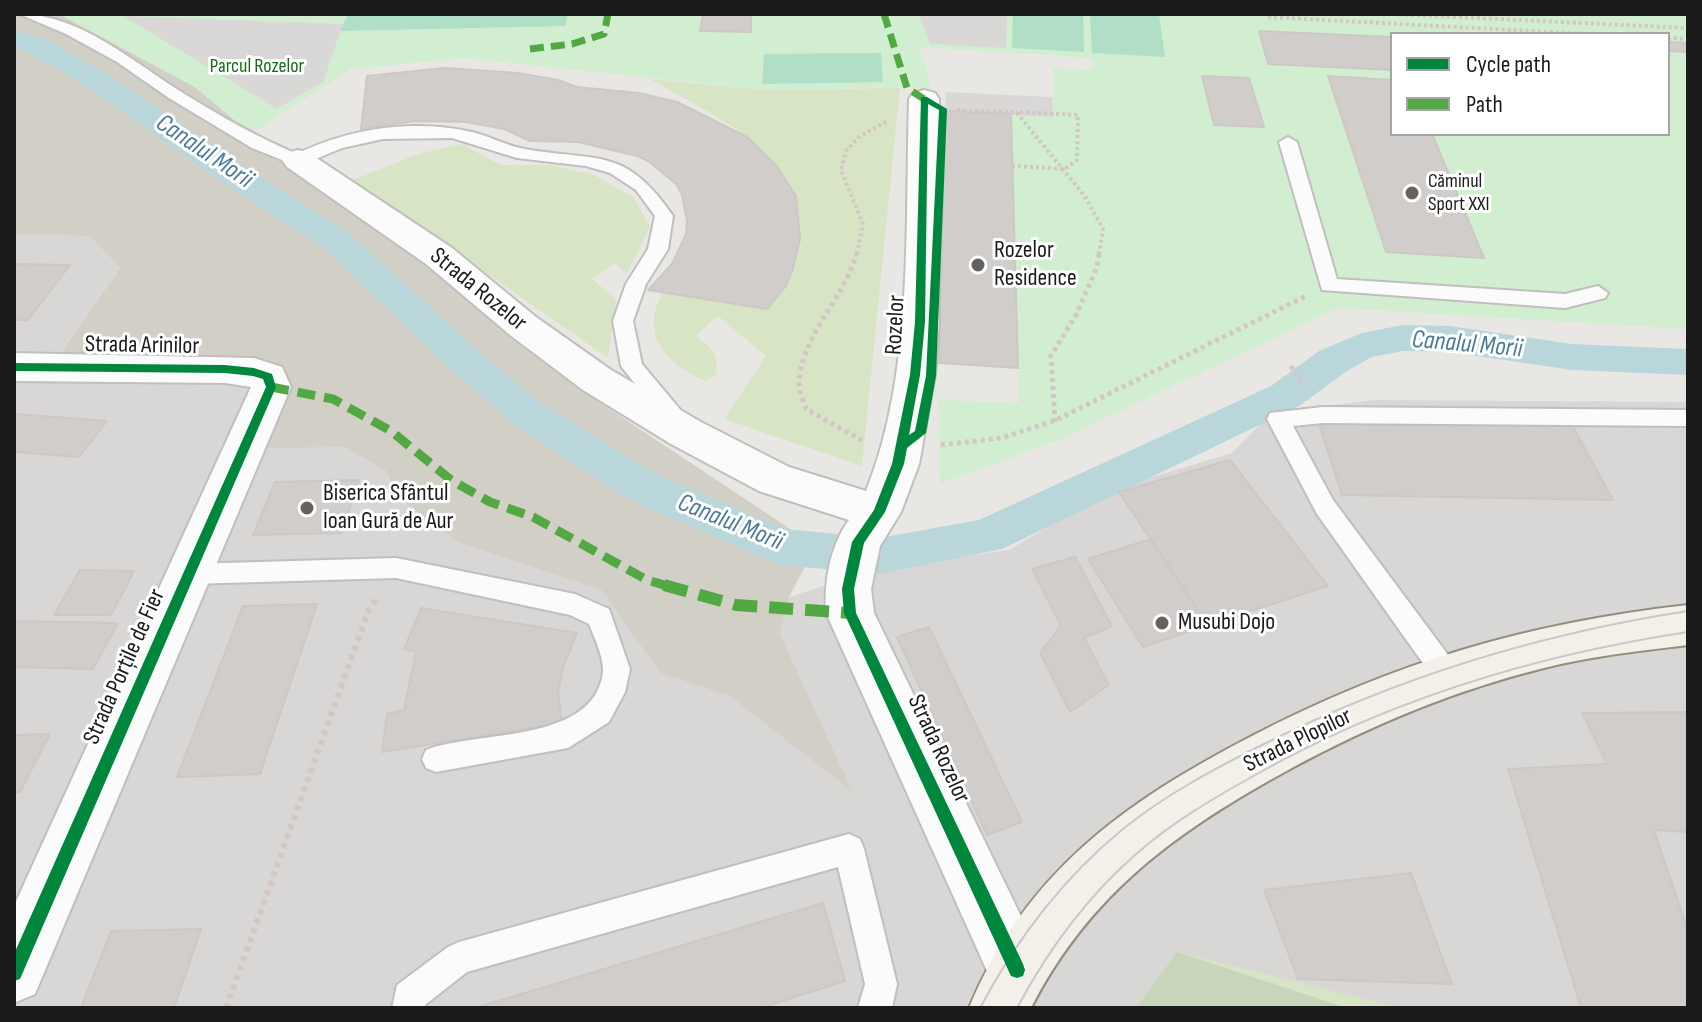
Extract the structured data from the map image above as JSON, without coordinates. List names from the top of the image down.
{
  "streets": {
    "main road": ["Strada Plopilor"],
    "street": [
      "Strada Rozelor",
      "Rozelor",
      "Strada Arinilor",
      "Strada Porțile de Fier"
    ]
  },
  "crossings": [
    ["Strada Rozelor", "Rozelor"],
    ["Strada Rozelor", "Strada Plopilor"],
    ["Strada Arinilor", "Strada Porțile de Fier"]
  ],
  "water": ["Canalul Morii"],
  "parks": ["Parcul Rozelor"],
  "places": [
    "Căminul Sport XXI",
    "Rozelor Residence",
    "Biserica Sfântul Ioan Gură de Aur",
    "Musubi Dojo"
  ],
  "legend": ["Cycle path", "Path"]
}
